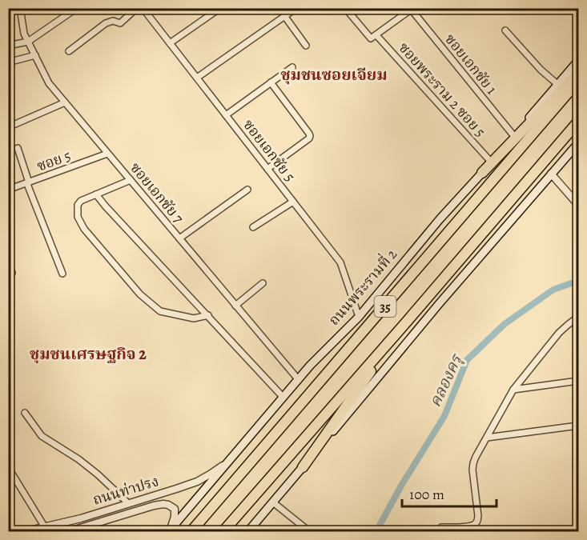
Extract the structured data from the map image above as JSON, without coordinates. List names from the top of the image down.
{
  "streets": {
    "highway": ["ถนนพระรามที่ 2", "35"],
    "street": [
      "ซอยเอกชัย 1",
      "ซอยพระราม 2 ซอย 5",
      "ซอยเอกชัย 5",
      "ซอย 5",
      "ซอยเอกชัย 7",
      "ถนนท่าปรง"
    ]
  },
  "crossings": [
    ["ซอยเอกชัย 1", "ถนนพระรามที่ 2"],
    ["ซอยพระราม 2 ซอย 5", "ถนนพระรามที่ 2"],
    ["ซอยเอกชัย 5", "ถนนพระรามที่ 2"],
    ["ซอย 5", "ซอยเอกชัย 7"],
    ["ซอยเอกชัย 7", "ถนนพระรามที่ 2"],
    ["ถนนพระรามที่ 2", "ถนนท่าปรง"]
  ],
  "districts": ["ชุมชนซอยเจียม", "ชุมชนเศรษฐกิจ 2"],
  "water": ["คลองครุ"],
  "scale_bar": "100 m"
}
